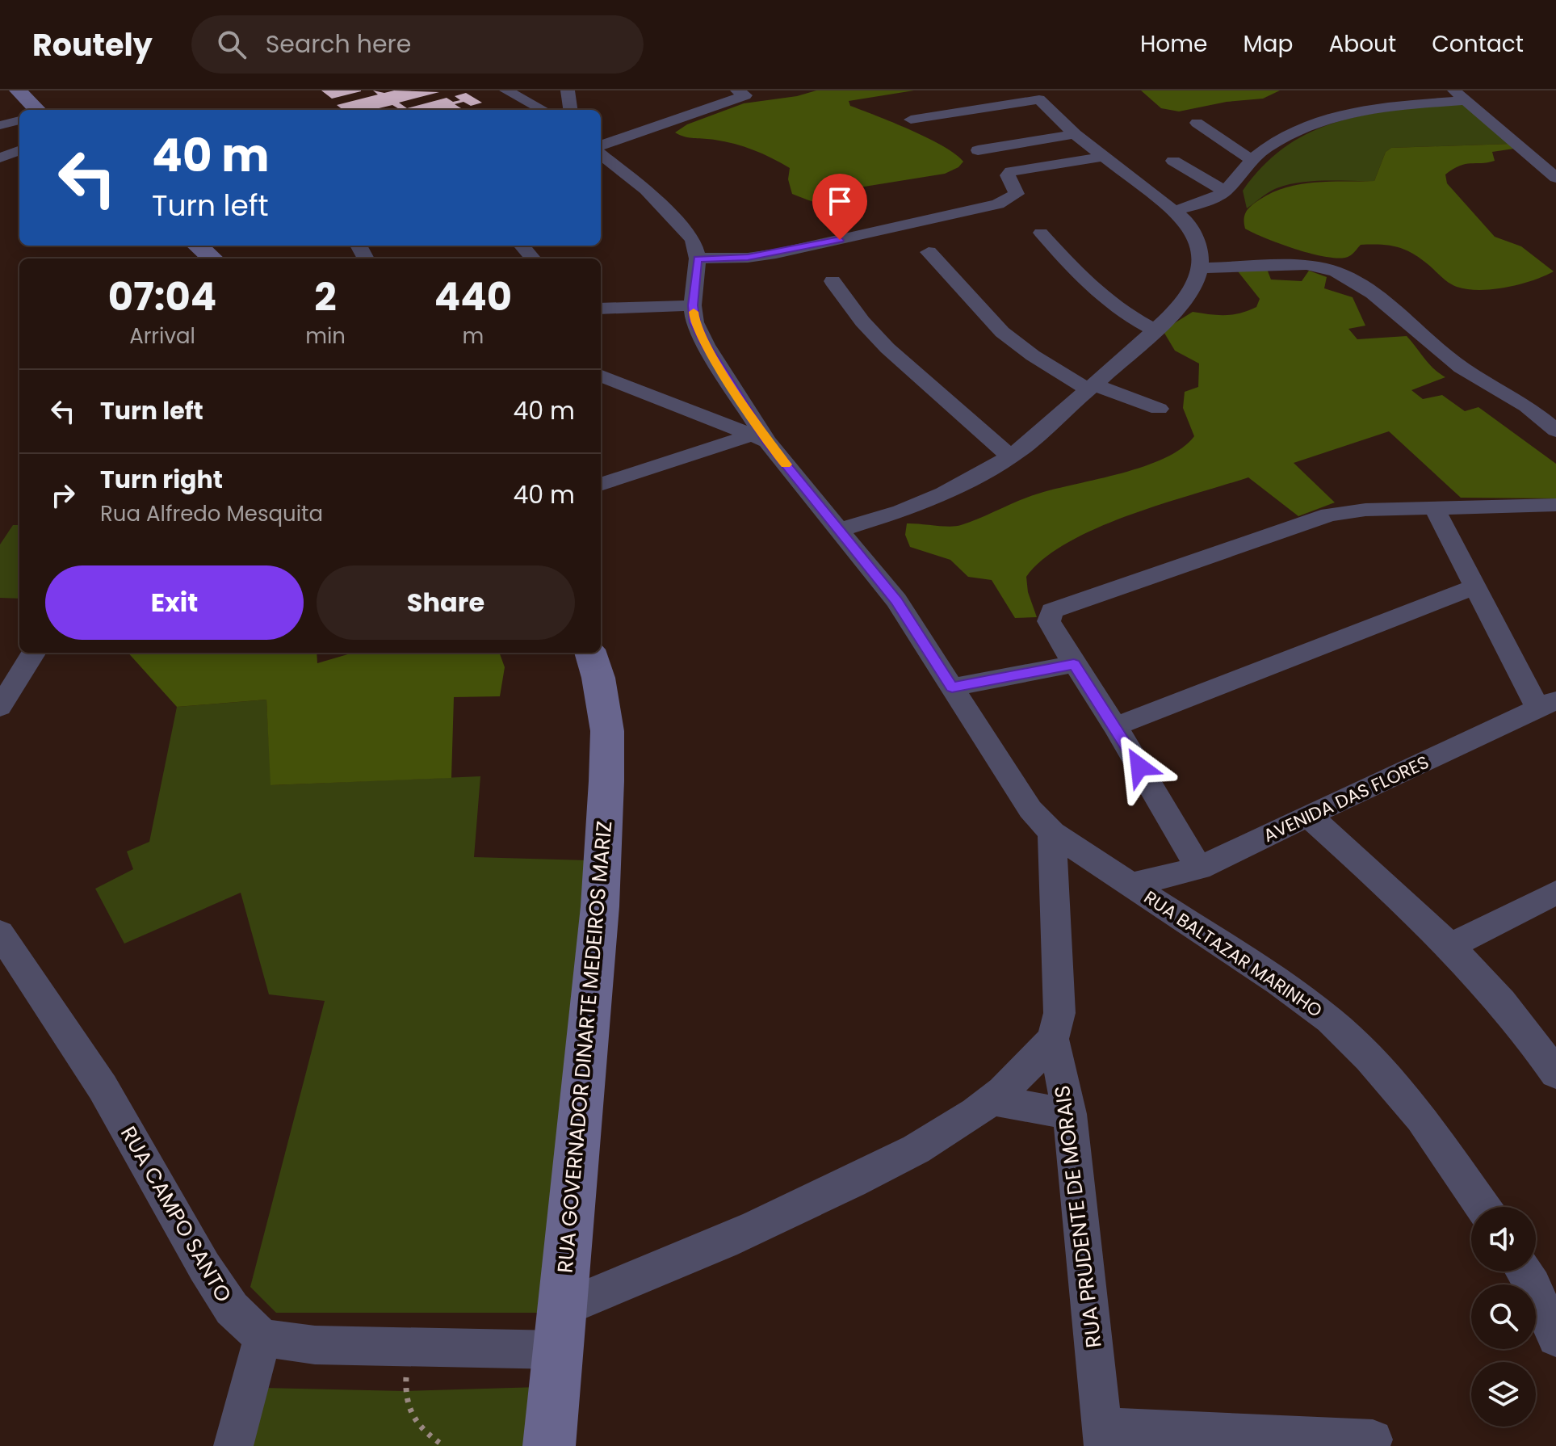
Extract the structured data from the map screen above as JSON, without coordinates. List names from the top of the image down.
{
  "streets": {
    "main road": ["RUA GOVERNADOR DINARTE MEDEIROS MARIZ"],
    "street": [
      "AVENIDA DAS FLORES",
      "RUA BALTAZAR MARINHO",
      "RUA CAMPO SANTO",
      "RUA PRUDENTE DE MORAIS"
    ]
  },
  "crossings": [
    ["AVENIDA DAS FLORES", "RUA BALTAZAR MARINHO"],
    ["RUA BALTAZAR MARINHO", "RUA PRUDENTE DE MORAIS"]
  ],
  "page": {
    "header": "Routely",
    "search": "Search here",
    "nav": [
      "Home",
      "Map",
      "About",
      "Contact"
    ],
    "turn": ["40 m", "Turn left"],
    "eta": [
      "07:04",
      "Arrival",
      "2",
      "min",
      "440",
      "m"
    ],
    "list": [
      {
        "name": "Turn left",
        "value": "40 m"
      },
      {
        "name": "Turn right",
        "note": "Rua Alfredo Mesquita",
        "value": "40 m"
      }
    ],
    "buttons": ["Exit", "Share"]
  }
}
